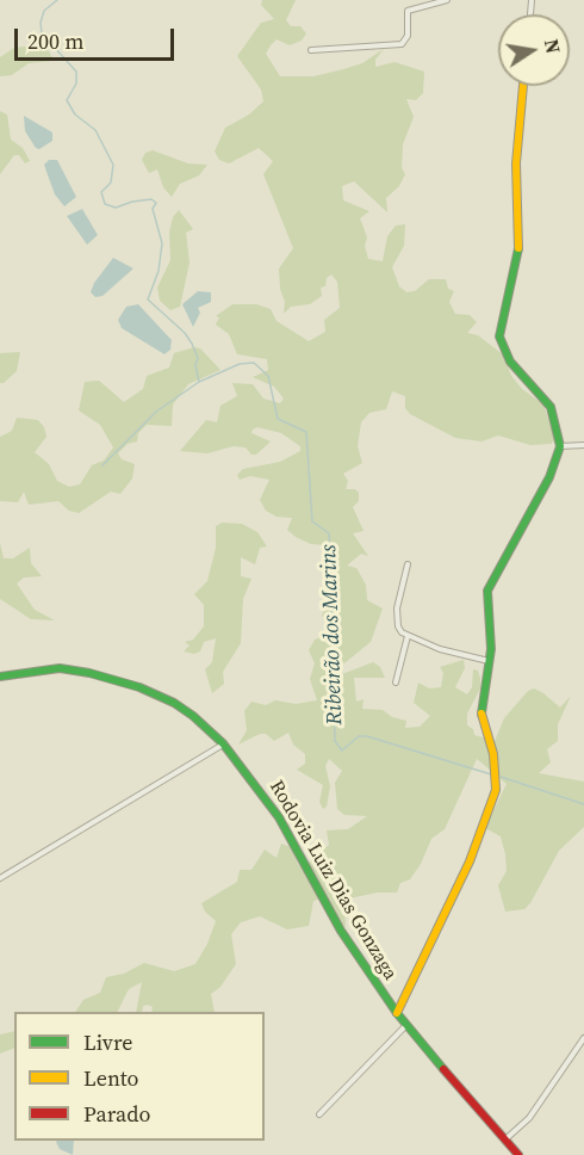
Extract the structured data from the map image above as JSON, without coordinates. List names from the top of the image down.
{
  "streets": {
    "street": ["Rodovia Luiz Dias Gonzaga"]
  },
  "water": ["Ribeirão dos Marins"],
  "legend": ["Livre", "Lento", "Parado"],
  "scale_bar": "200 m",
  "north": "right"
}
